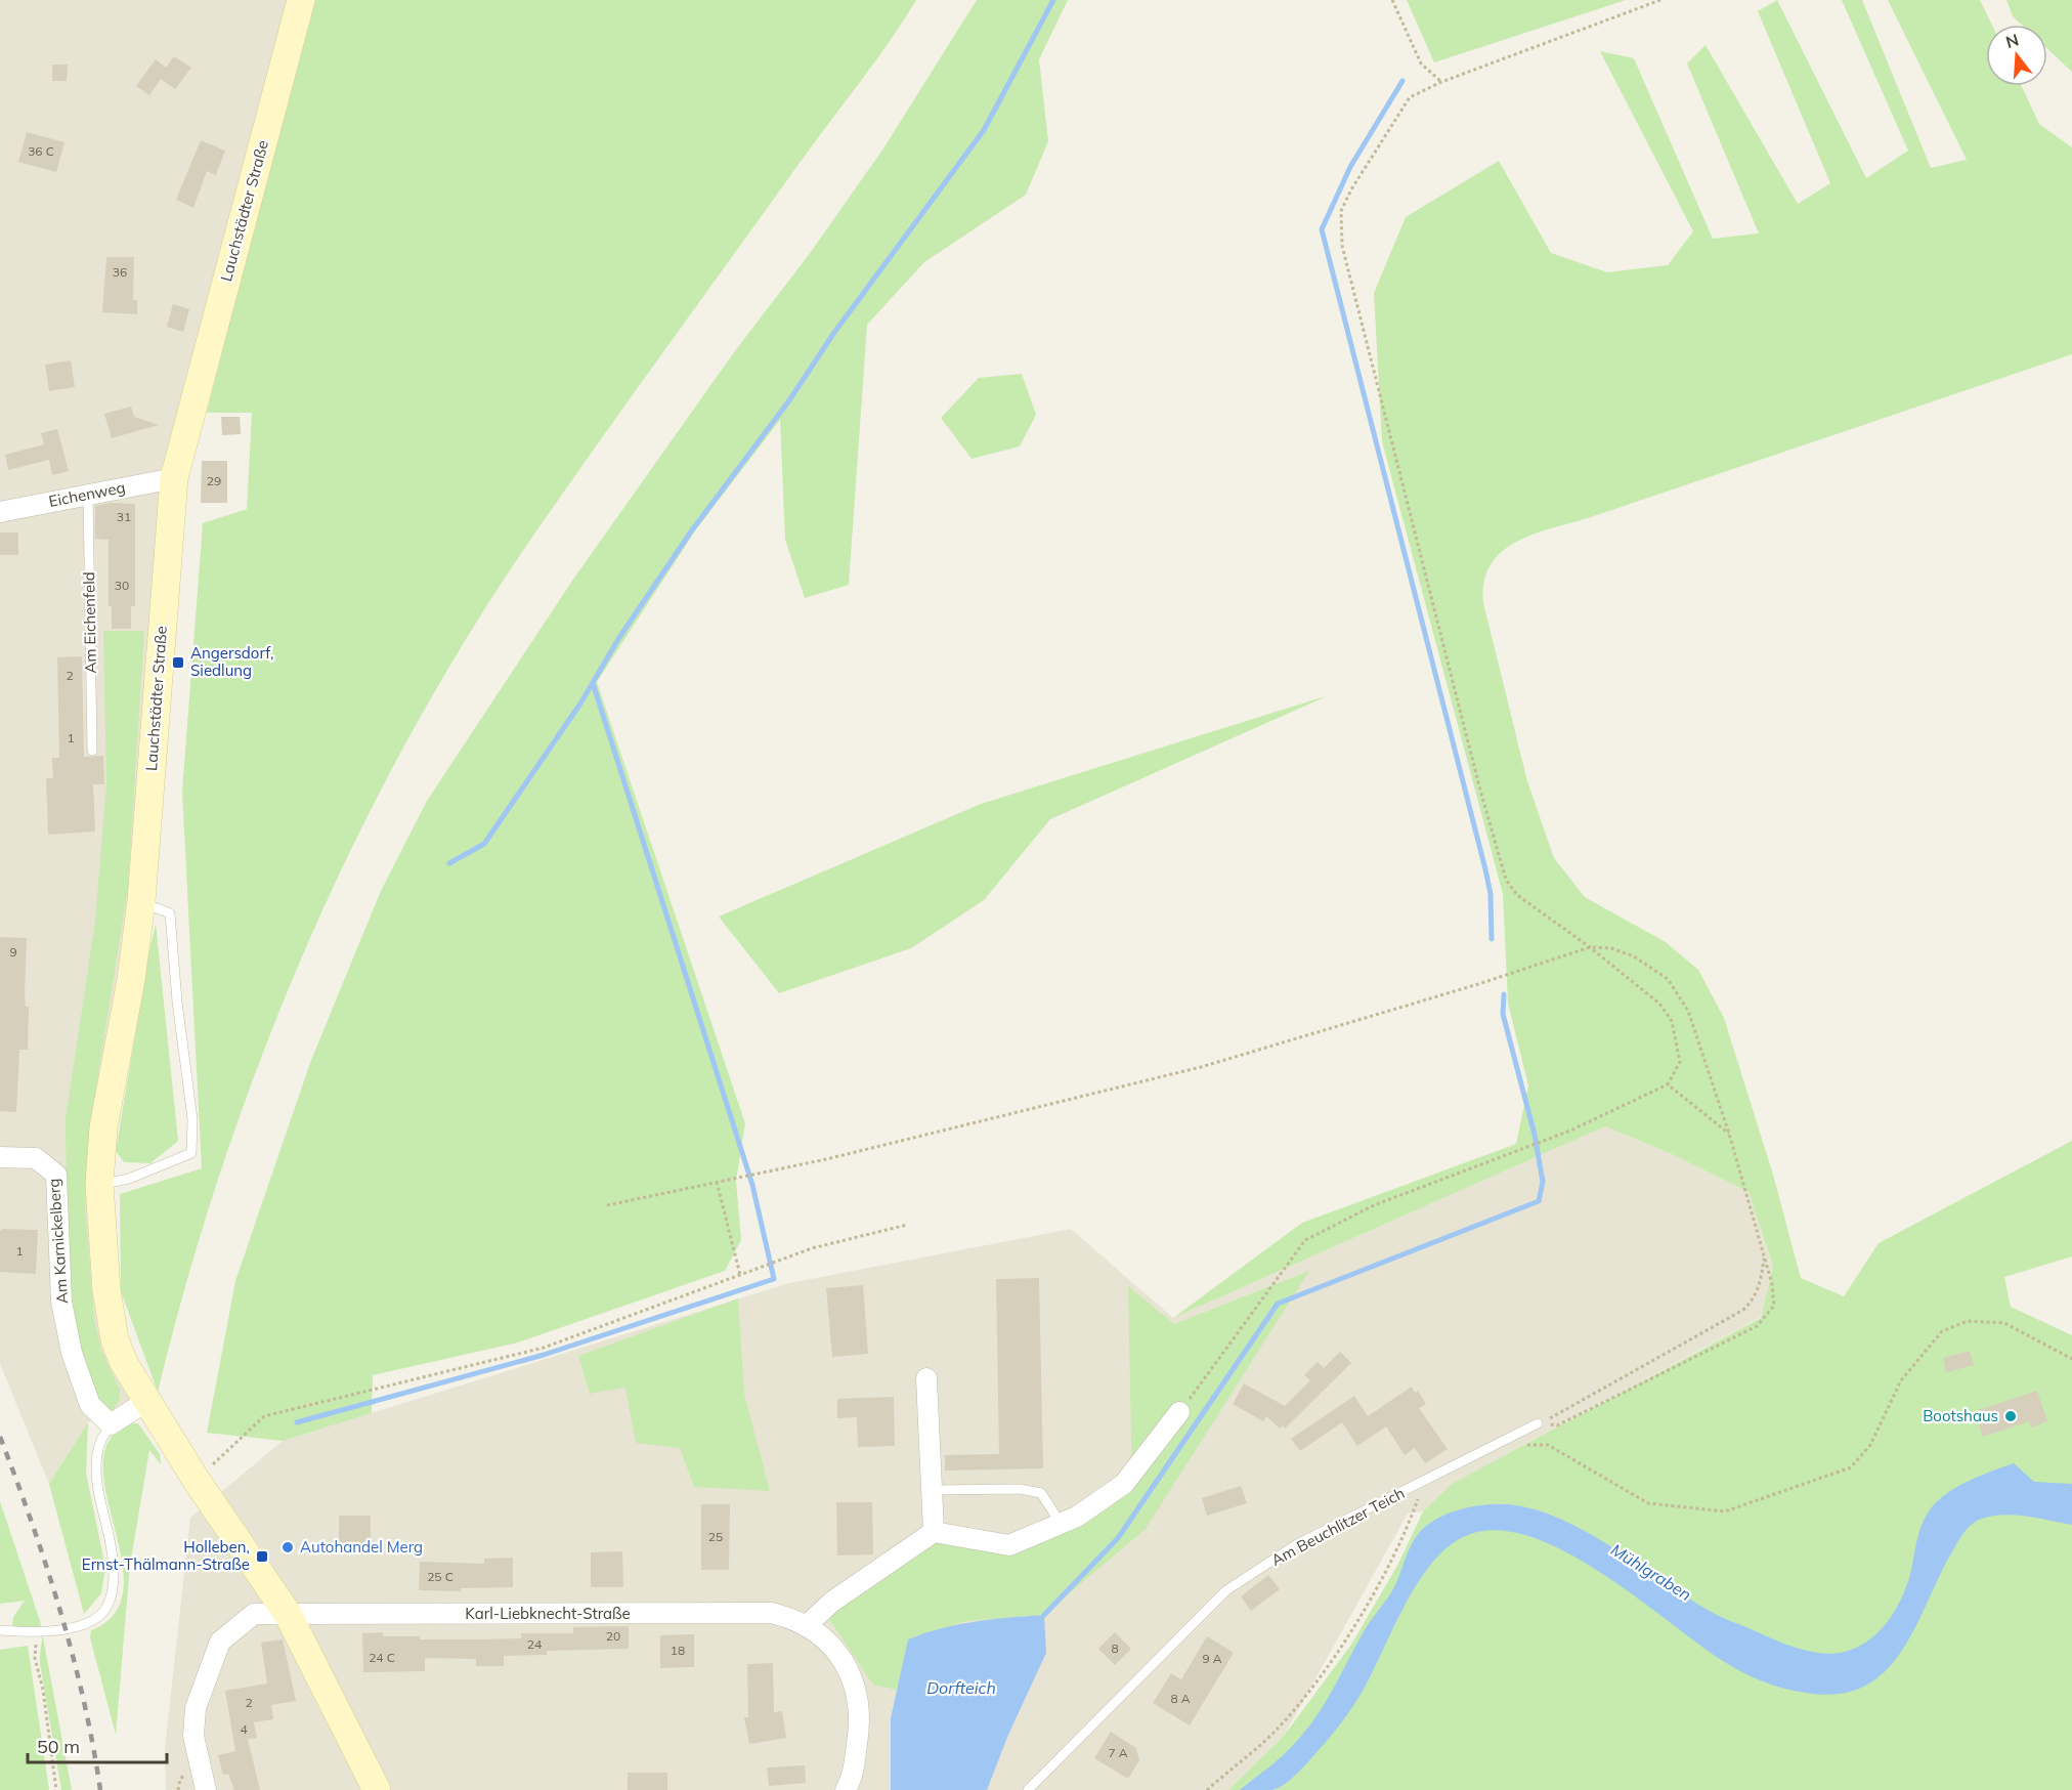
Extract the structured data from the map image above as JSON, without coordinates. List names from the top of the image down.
{
  "streets": {
    "main road": ["Lauchstädter Straße"],
    "street": ["Eichenweg", "Am Karnickelberg", "Karl-Liebknecht-Straße"],
    "lane": ["Am Eichenfeld", "Am Beuchlitzer Teich"]
  },
  "crossings": [
    ["Lauchstädter Straße", "Eichenweg"],
    ["Lauchstädter Straße", "Karl-Liebknecht-Straße"],
    ["Eichenweg", "Am Eichenfeld"]
  ],
  "water": ["Mühlgraben", "Dorfteich"],
  "places": {
    "transit": ["Angersdorf, Siedlung", "Holleben, Ernst-Thälmann-Straße"],
    "other": ["Bootshaus", "Autohandel Merg"]
  },
  "house_numbers": [
    "36 C",
    "36",
    "29",
    "31",
    "30",
    "2",
    "1",
    "9",
    "1",
    "25",
    "25 C",
    "20",
    "24",
    "8",
    "18",
    "24 C",
    "9 A",
    "8 A",
    "2",
    "4",
    "7 A"
  ],
  "scale_bar": "50 m",
  "north": "top"
}
